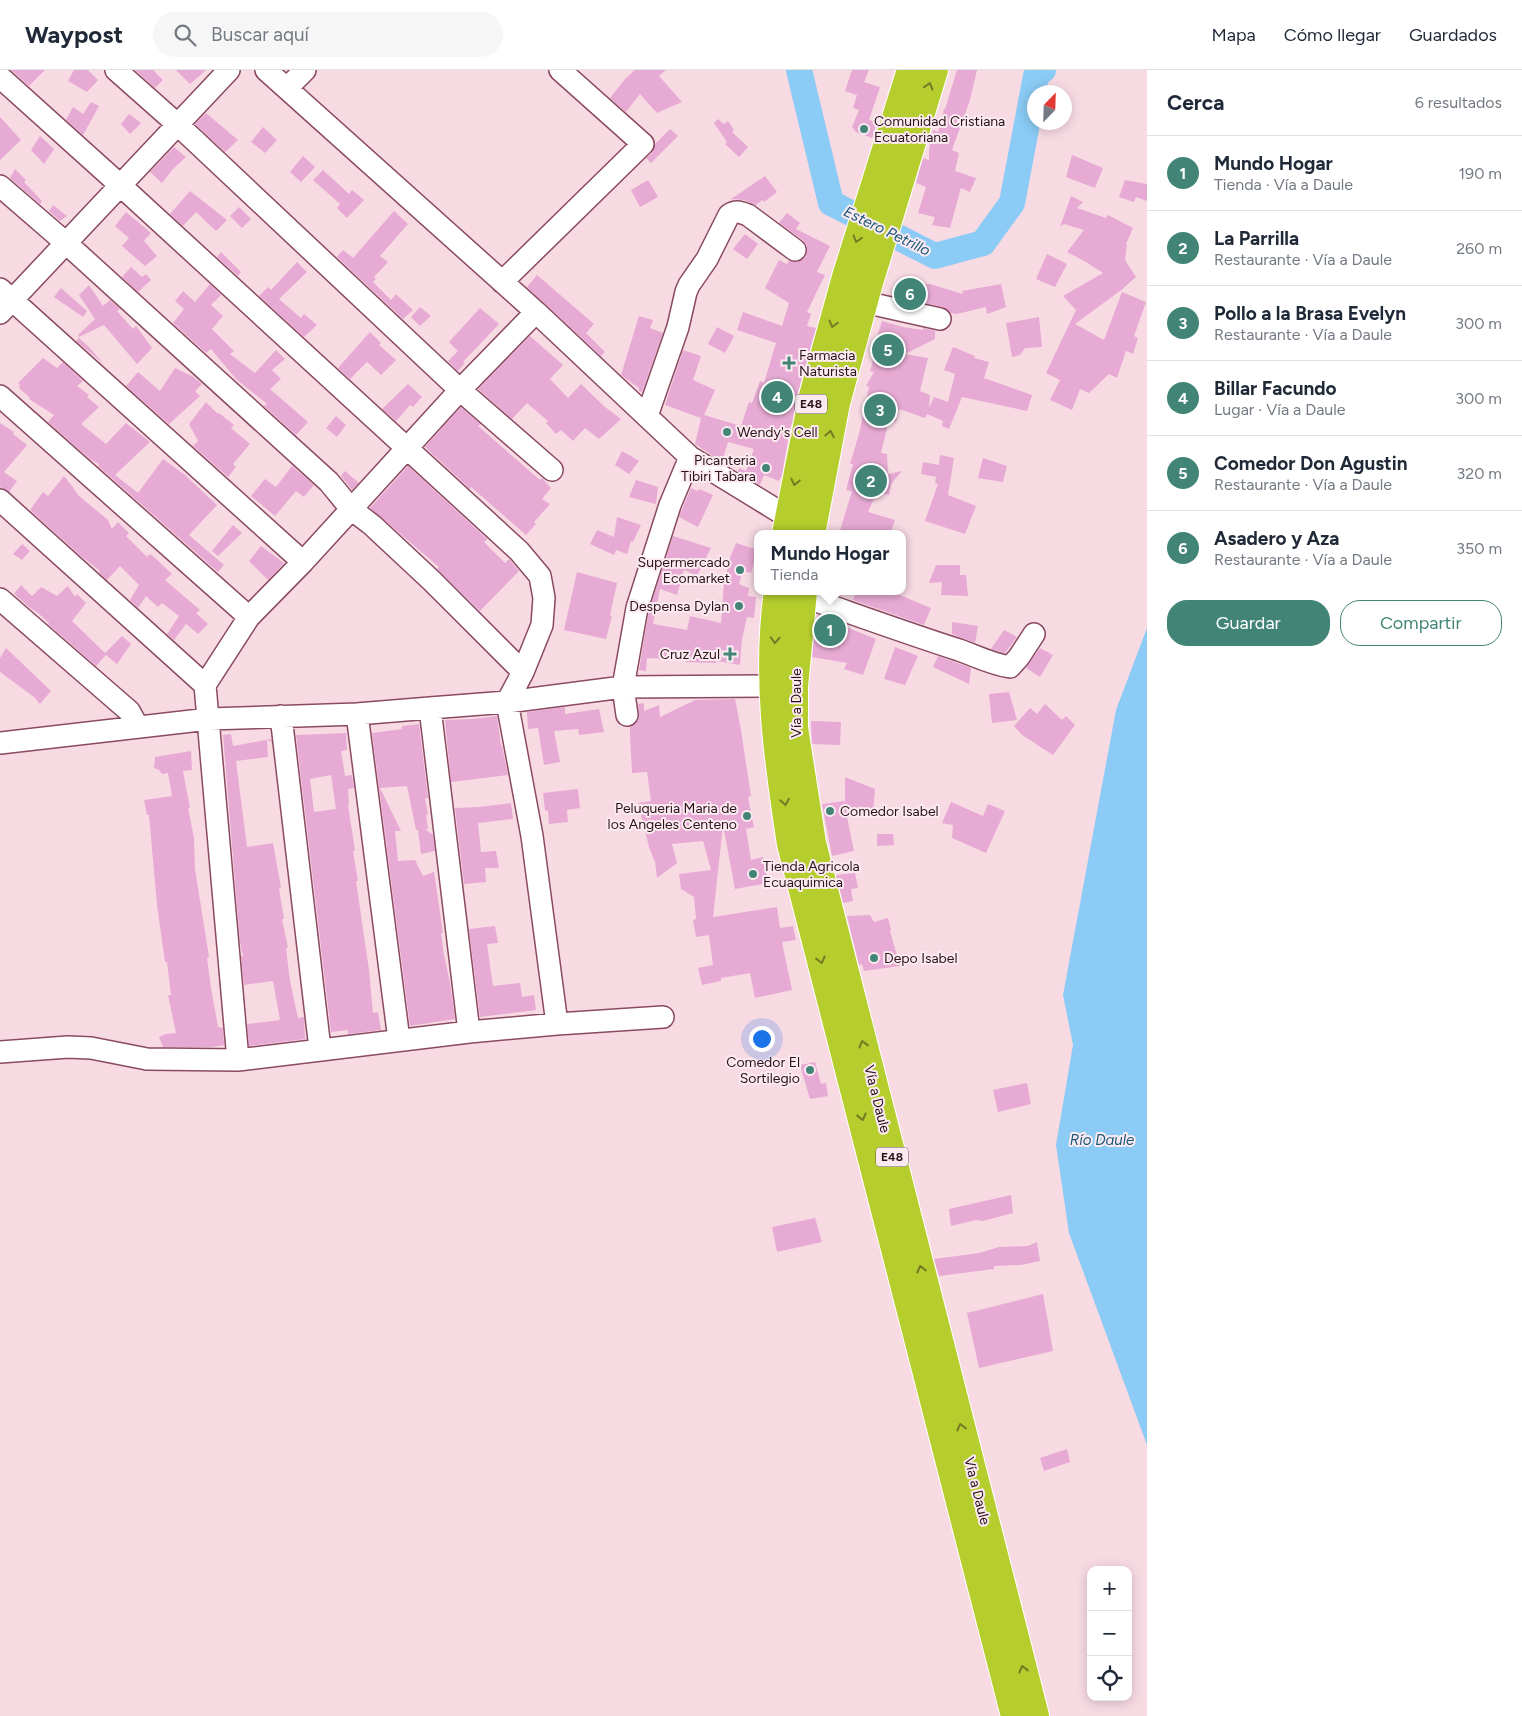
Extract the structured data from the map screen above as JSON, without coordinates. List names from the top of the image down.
{
  "streets": {
    "highway": ["E48", "Vía a Daule"]
  },
  "water": ["Estero Petrillo", "Río Daule"],
  "places": {
    "other": [
      "Comunidad Cristiana Ecuatoriana",
      "Wendy's Cell",
      "Picanteria Tibiri Tabara",
      "Supermercado Ecomarket",
      "Despensa Dylan",
      "Comedor Isabel",
      "Peluqueria Maria de los Angeles Centeno",
      "Tienda Agricola Ecuaquimica",
      "Depo Isabel",
      "Comedor El Sortilegio"
    ],
    "health": ["Farmacia Naturista", "Cruz Azul"]
  },
  "north": "top right",
  "page": {
    "header": "Waypost",
    "search": "Buscar aquí",
    "nav": ["Mapa", "Cómo llegar", "Guardados"],
    "heading": ["Cerca", "6 resultados"],
    "list": [
      {
        "mark": "1",
        "name": "Mundo Hogar",
        "note": "Tienda · Vía a Daule",
        "value": "190 m"
      },
      {
        "mark": "2",
        "name": "La Parrilla",
        "note": "Restaurante · Vía a Daule",
        "value": "260 m"
      },
      {
        "mark": "3",
        "name": "Pollo a la Brasa Evelyn",
        "note": "Restaurante · Vía a Daule",
        "value": "300 m"
      },
      {
        "mark": "4",
        "name": "Billar Facundo",
        "note": "Lugar · Vía a Daule",
        "value": "300 m"
      },
      {
        "mark": "5",
        "name": "Comedor Don Agustin",
        "note": "Restaurante · Vía a Daule",
        "value": "320 m"
      },
      {
        "mark": "6",
        "name": "Asadero y Aza",
        "note": "Restaurante · Vía a Daule",
        "value": "350 m"
      }
    ],
    "pins": [
      "6",
      "5",
      "4",
      "3",
      "2",
      "1"
    ],
    "popup": ["Mundo Hogar", "Tienda"],
    "buttons": ["Guardar", "Compartir"],
    "map_buttons": ["+", "−"]
  }
}
